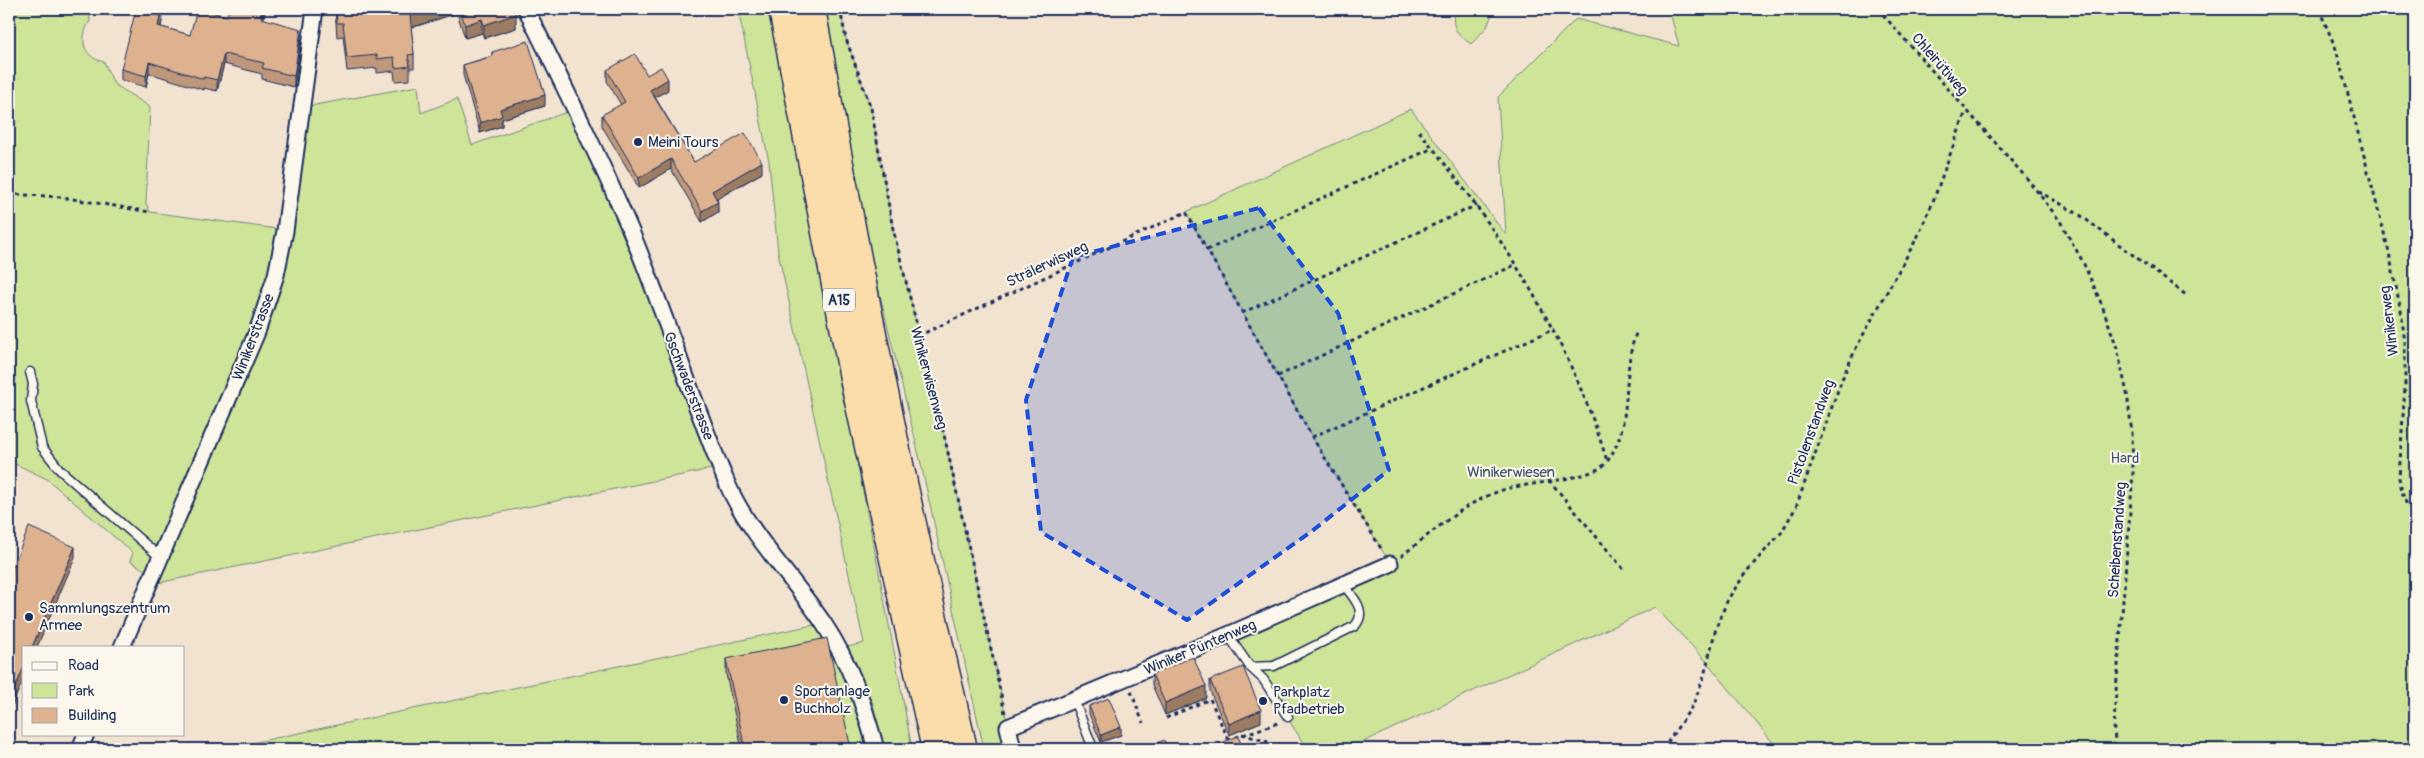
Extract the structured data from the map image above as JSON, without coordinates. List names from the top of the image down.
{
  "streets": {
    "highway": ["A15"],
    "street": ["Winikerstrasse", "Gschwaderstrasse", "Winiker Püntenweg"],
    "path": [
      "Chleirütiweg",
      "Strälerwisweg",
      "Winikerweg",
      "Winikerwisenweg",
      "Pistolenstandweg",
      "Scheibenstandweg"
    ]
  },
  "crossings": [
    ["Chleirütiweg", "Pistolenstandweg"],
    ["Chleirütiweg", "Scheibenstandweg"],
    ["Strälerwisweg", "Winikerwisenweg"],
    ["Winikerwisenweg", "Winiker Püntenweg"],
    ["Pistolenstandweg", "Scheibenstandweg"]
  ],
  "parks": ["Hard", "Winikerwiesen"],
  "places": [
    "Meini Tours",
    "Sammlungszentrum Armee",
    "Sportanlage Buchholz",
    "Parkplatz Pfadbetrieb"
  ],
  "legend": ["Road", "Park", "Building"]
}
